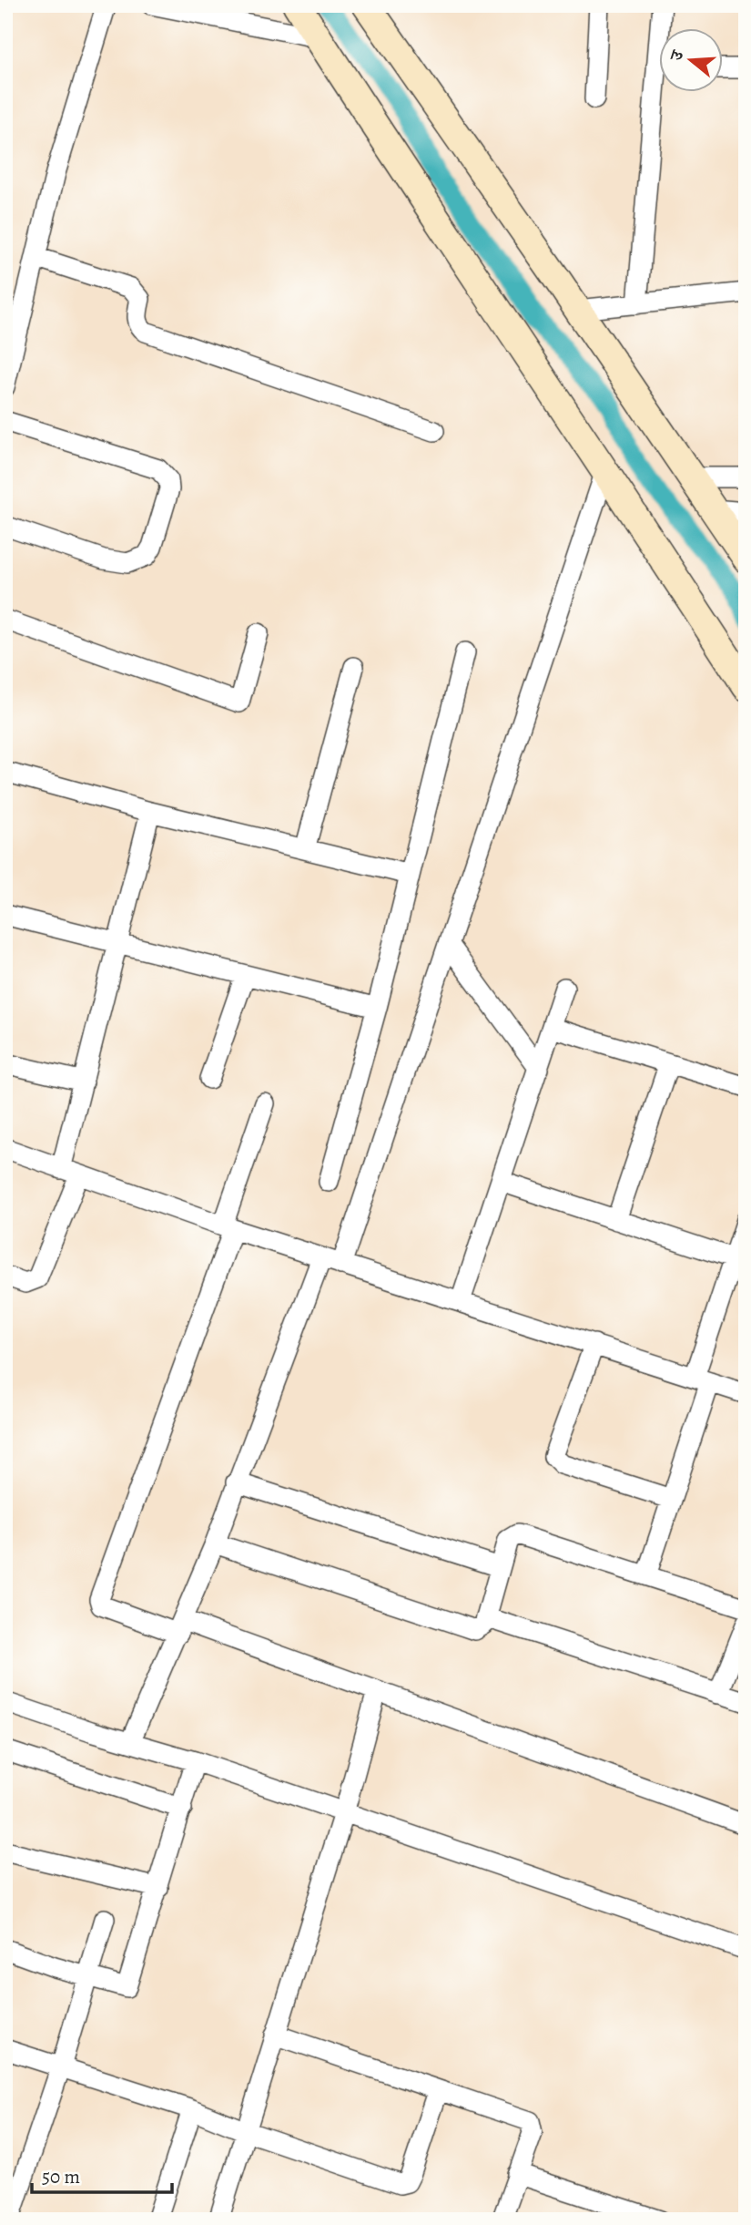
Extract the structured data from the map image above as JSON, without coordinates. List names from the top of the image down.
{
  "scale_bar": "50 m",
  "north": "left"
}
